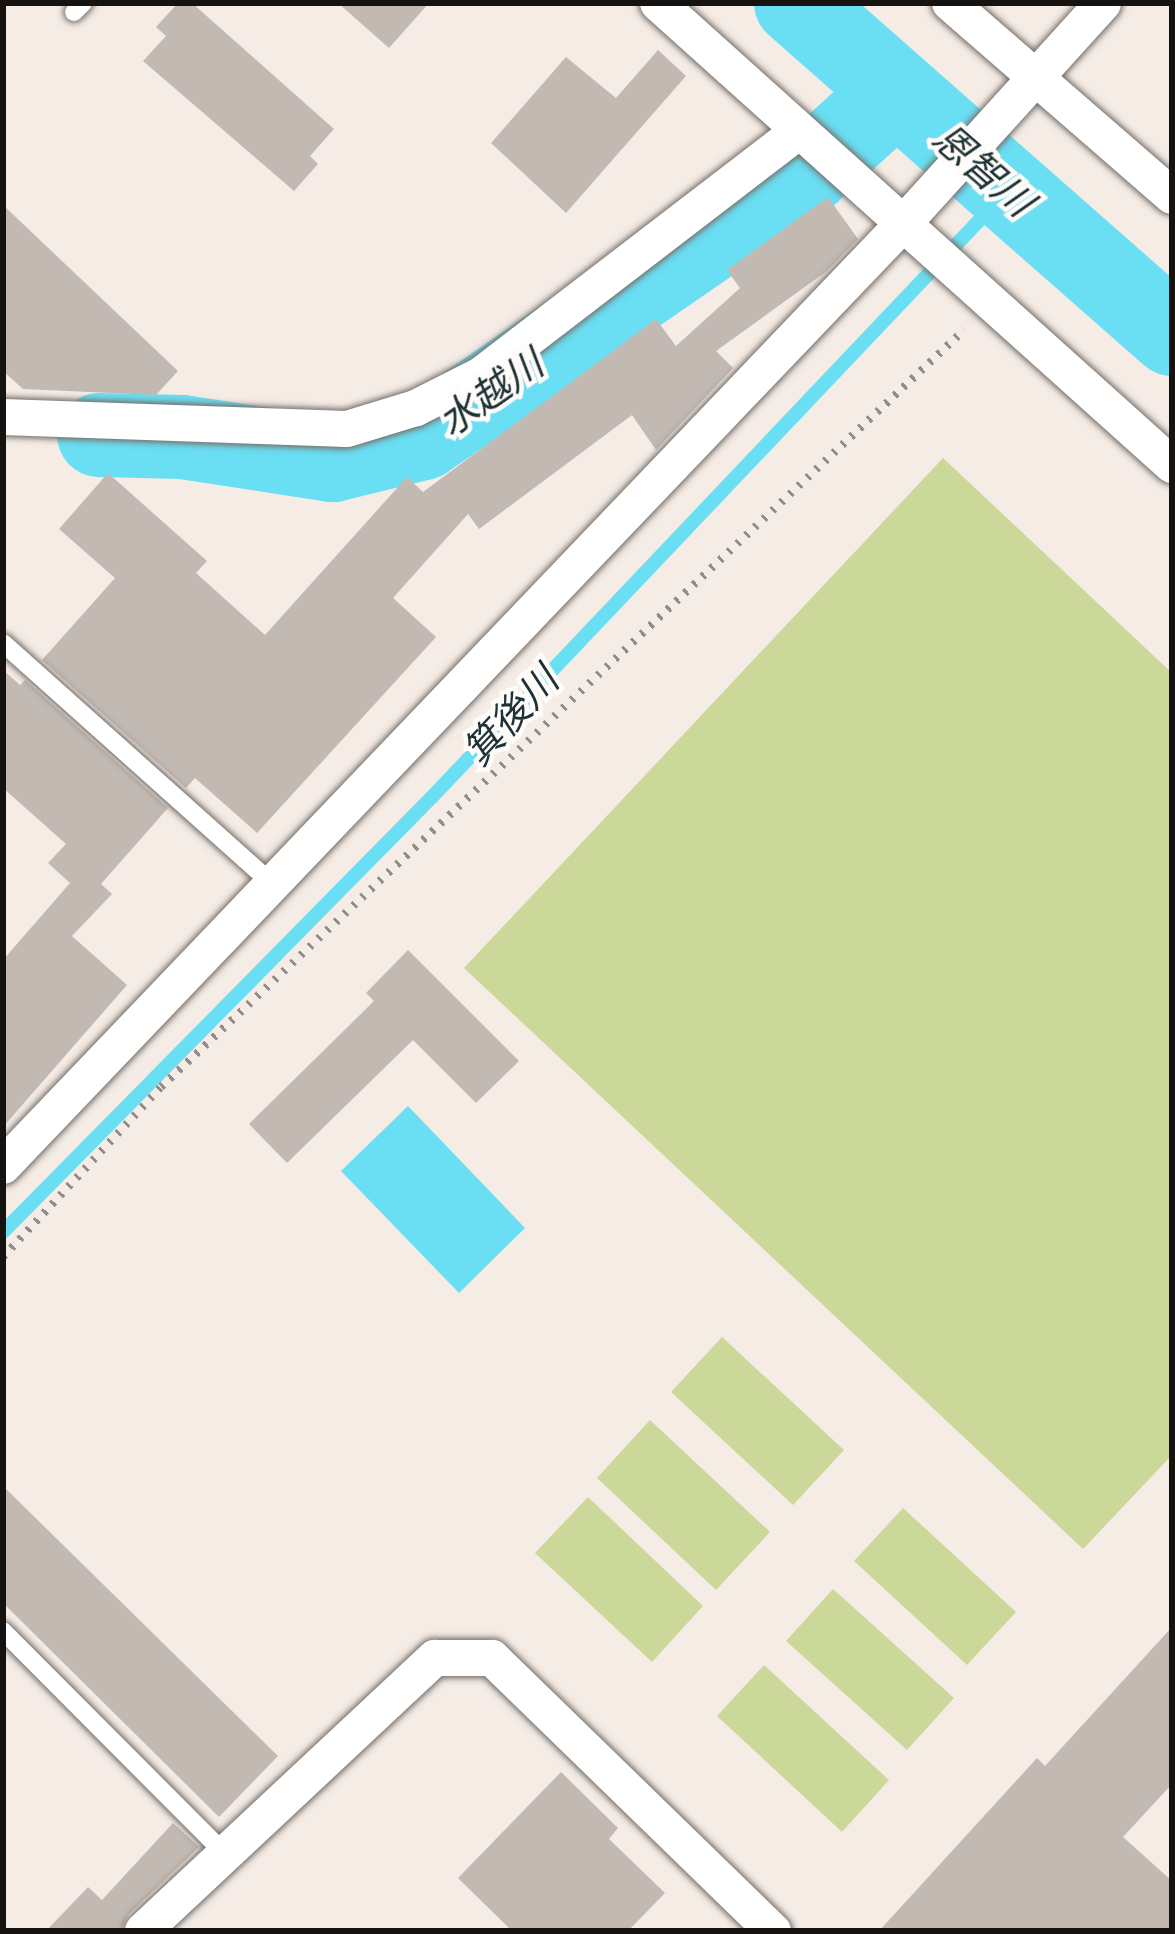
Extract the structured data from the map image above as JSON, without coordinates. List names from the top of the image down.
{
  "water": ["恩智川", "水越川", "箕後川"]
}
